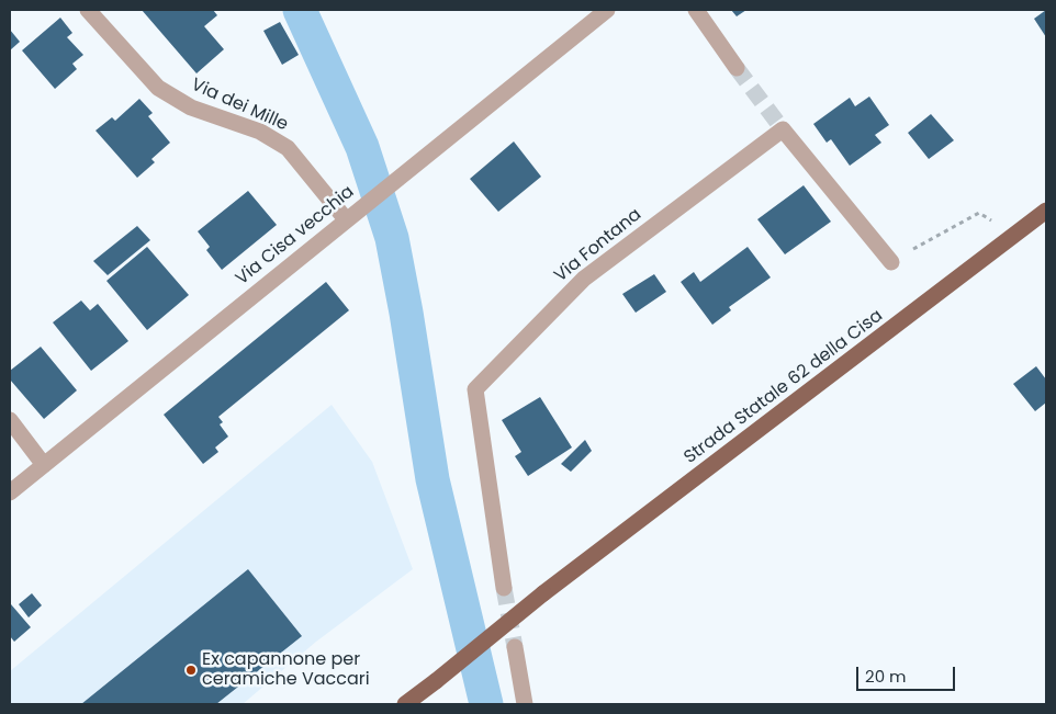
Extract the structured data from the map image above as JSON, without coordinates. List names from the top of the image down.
{
  "streets": {
    "main road": ["Strada Statale 62 della Cisa"],
    "street": ["Via dei Mille", "Via Cisa vecchia", "Via Fontana"]
  },
  "crossings": [
    ["Via dei Mille", "Via Cisa vecchia"]
  ],
  "places": ["Ex capannone per ceramiche Vaccari"],
  "scale_bar": "20 m"
}
